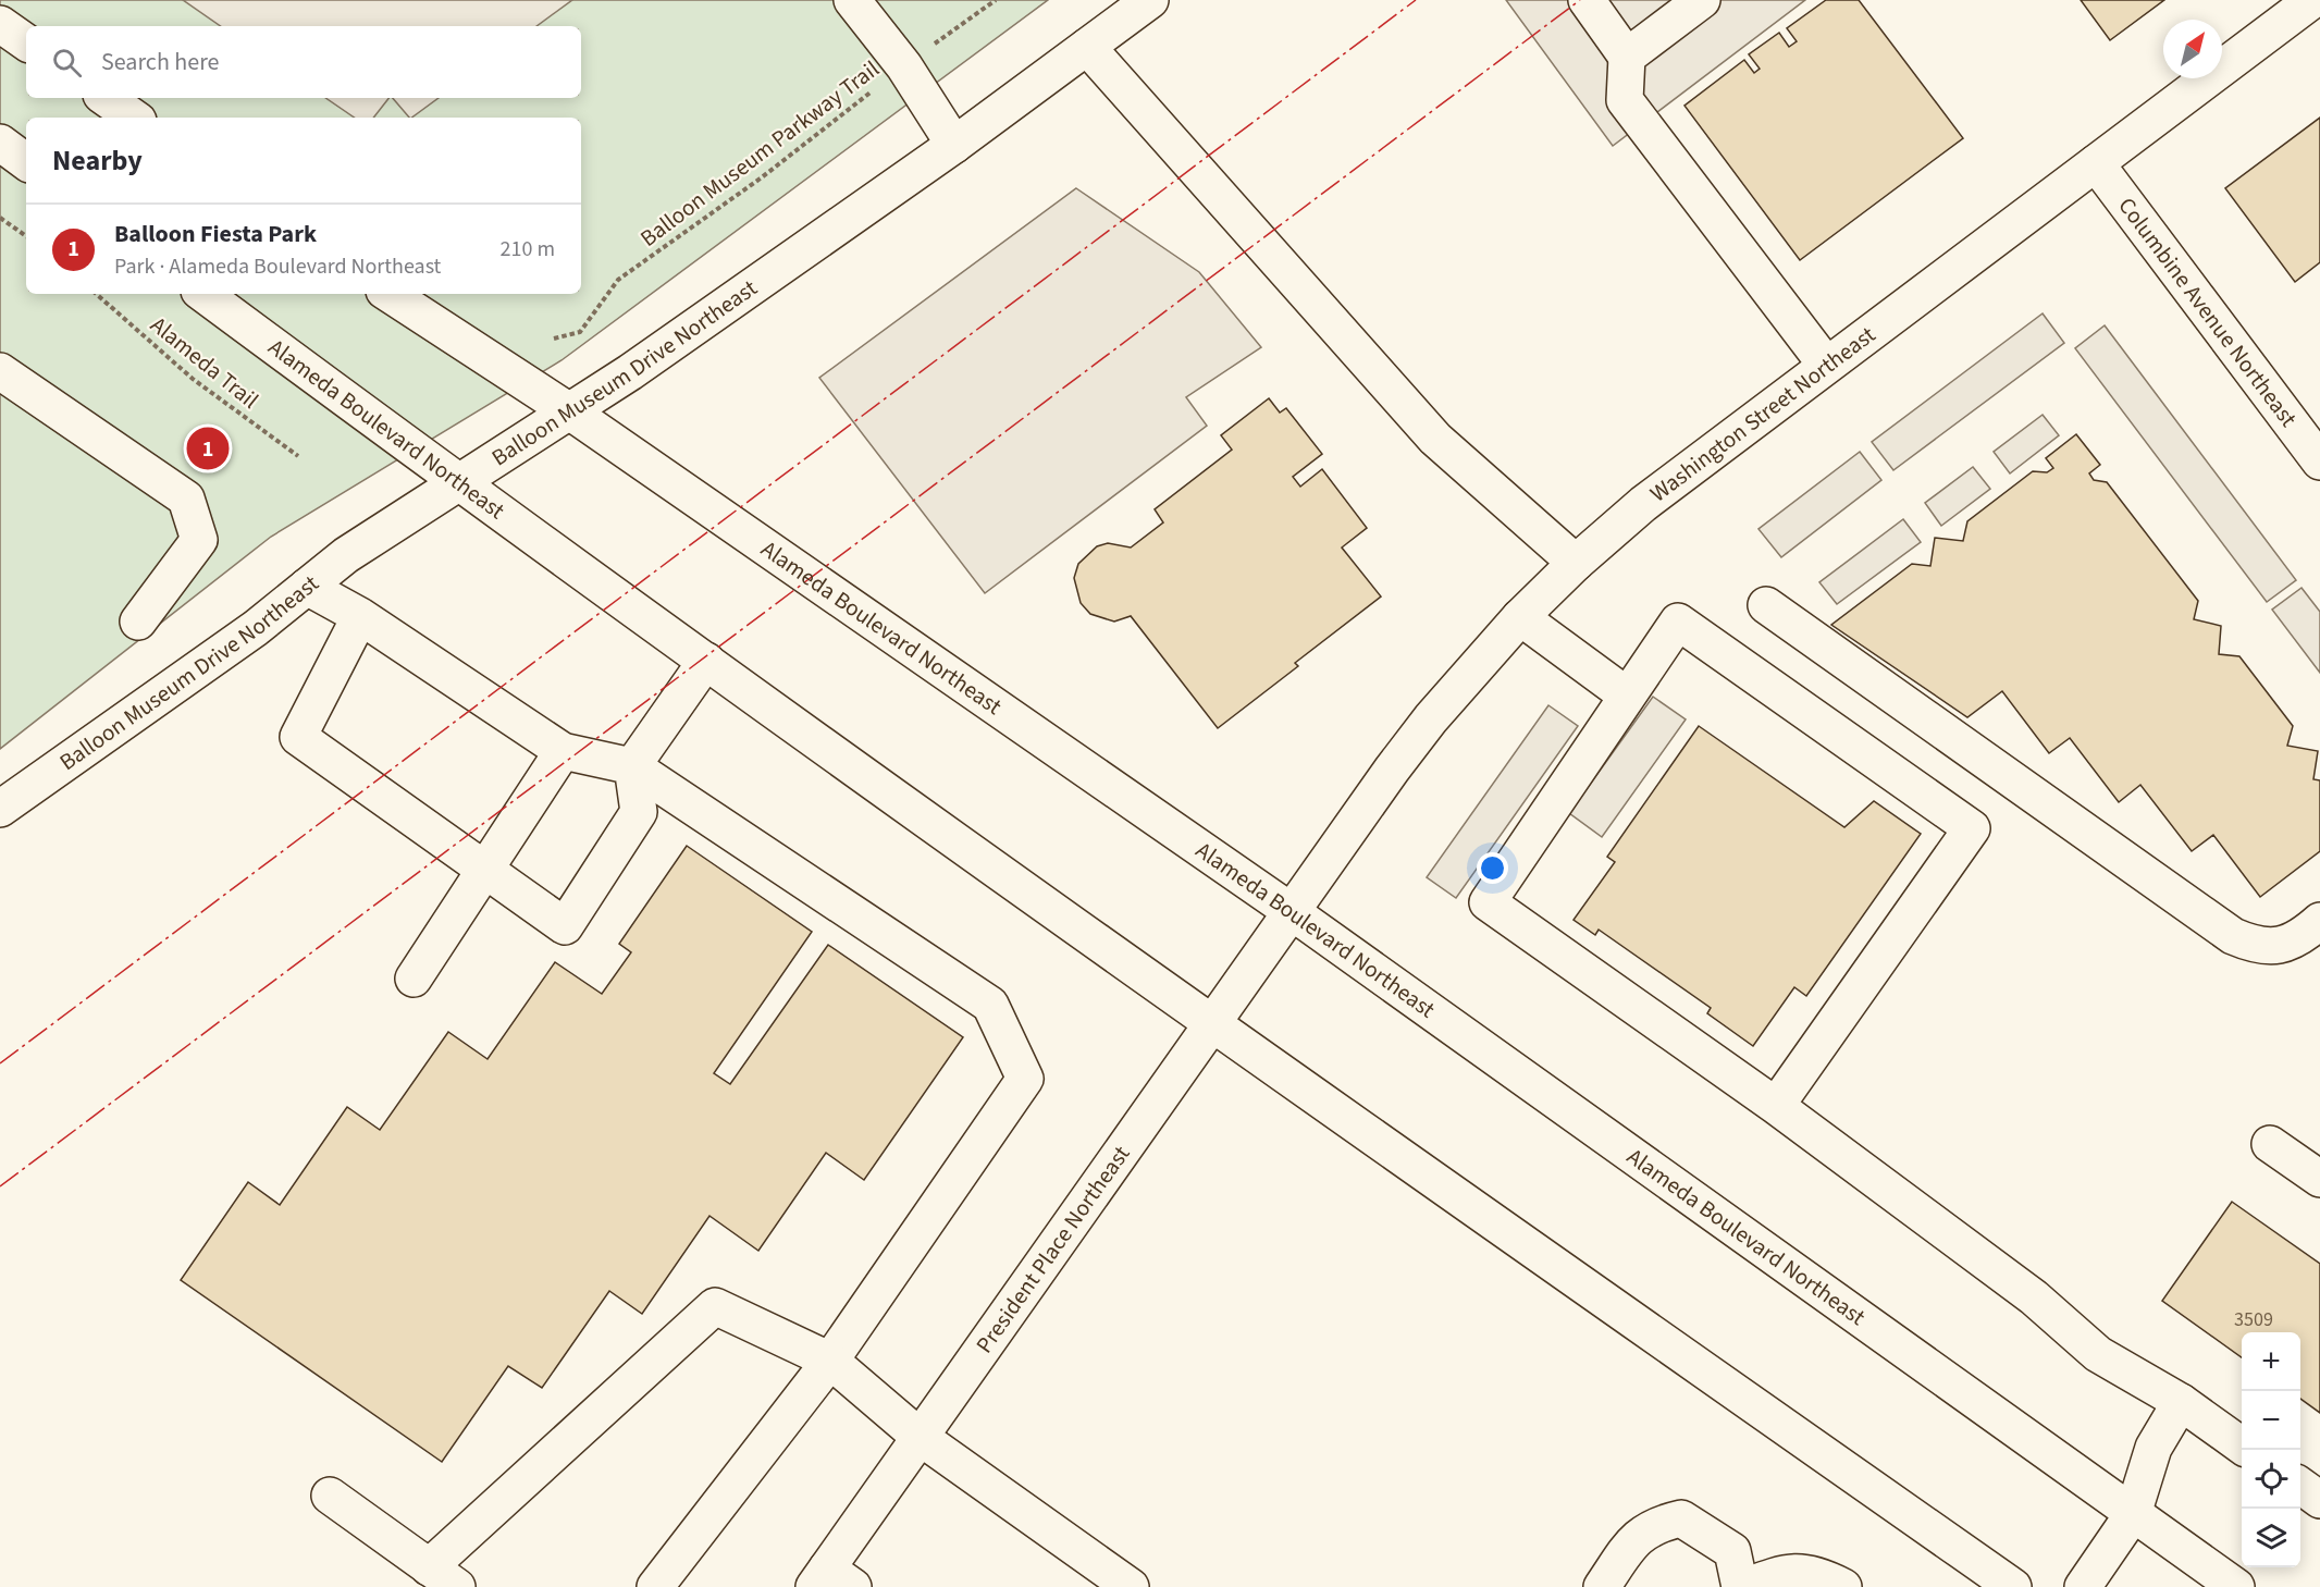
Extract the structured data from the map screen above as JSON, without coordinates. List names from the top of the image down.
{
  "streets": {
    "main road": [
      "Columbine Avenue Northeast",
      "Balloon Museum Drive Northeast",
      "Washington Street Northeast",
      "Alameda Boulevard Northeast",
      "President Place Northeast"
    ],
    "path": ["Balloon Museum Parkway Trail", "Alameda Trail"]
  },
  "crossings": [
    ["Columbine Avenue Northeast", "Washington Street Northeast"],
    ["Balloon Museum Drive Northeast", "Alameda Boulevard Northeast"],
    ["Washington Street Northeast", "Alameda Boulevard Northeast"],
    ["Washington Street Northeast", "President Place Northeast"],
    ["Alameda Boulevard Northeast", "President Place Northeast"]
  ],
  "house_numbers": ["3509"],
  "north": "top right",
  "page": {
    "search": "Search here",
    "heading": "Nearby",
    "list": [
      {
        "mark": "1",
        "name": "Balloon Fiesta Park",
        "note": "Park · Alameda Boulevard Northeast",
        "value": "210 m"
      }
    ],
    "pins": "1",
    "map_buttons": ["+", "−"]
  }
}
